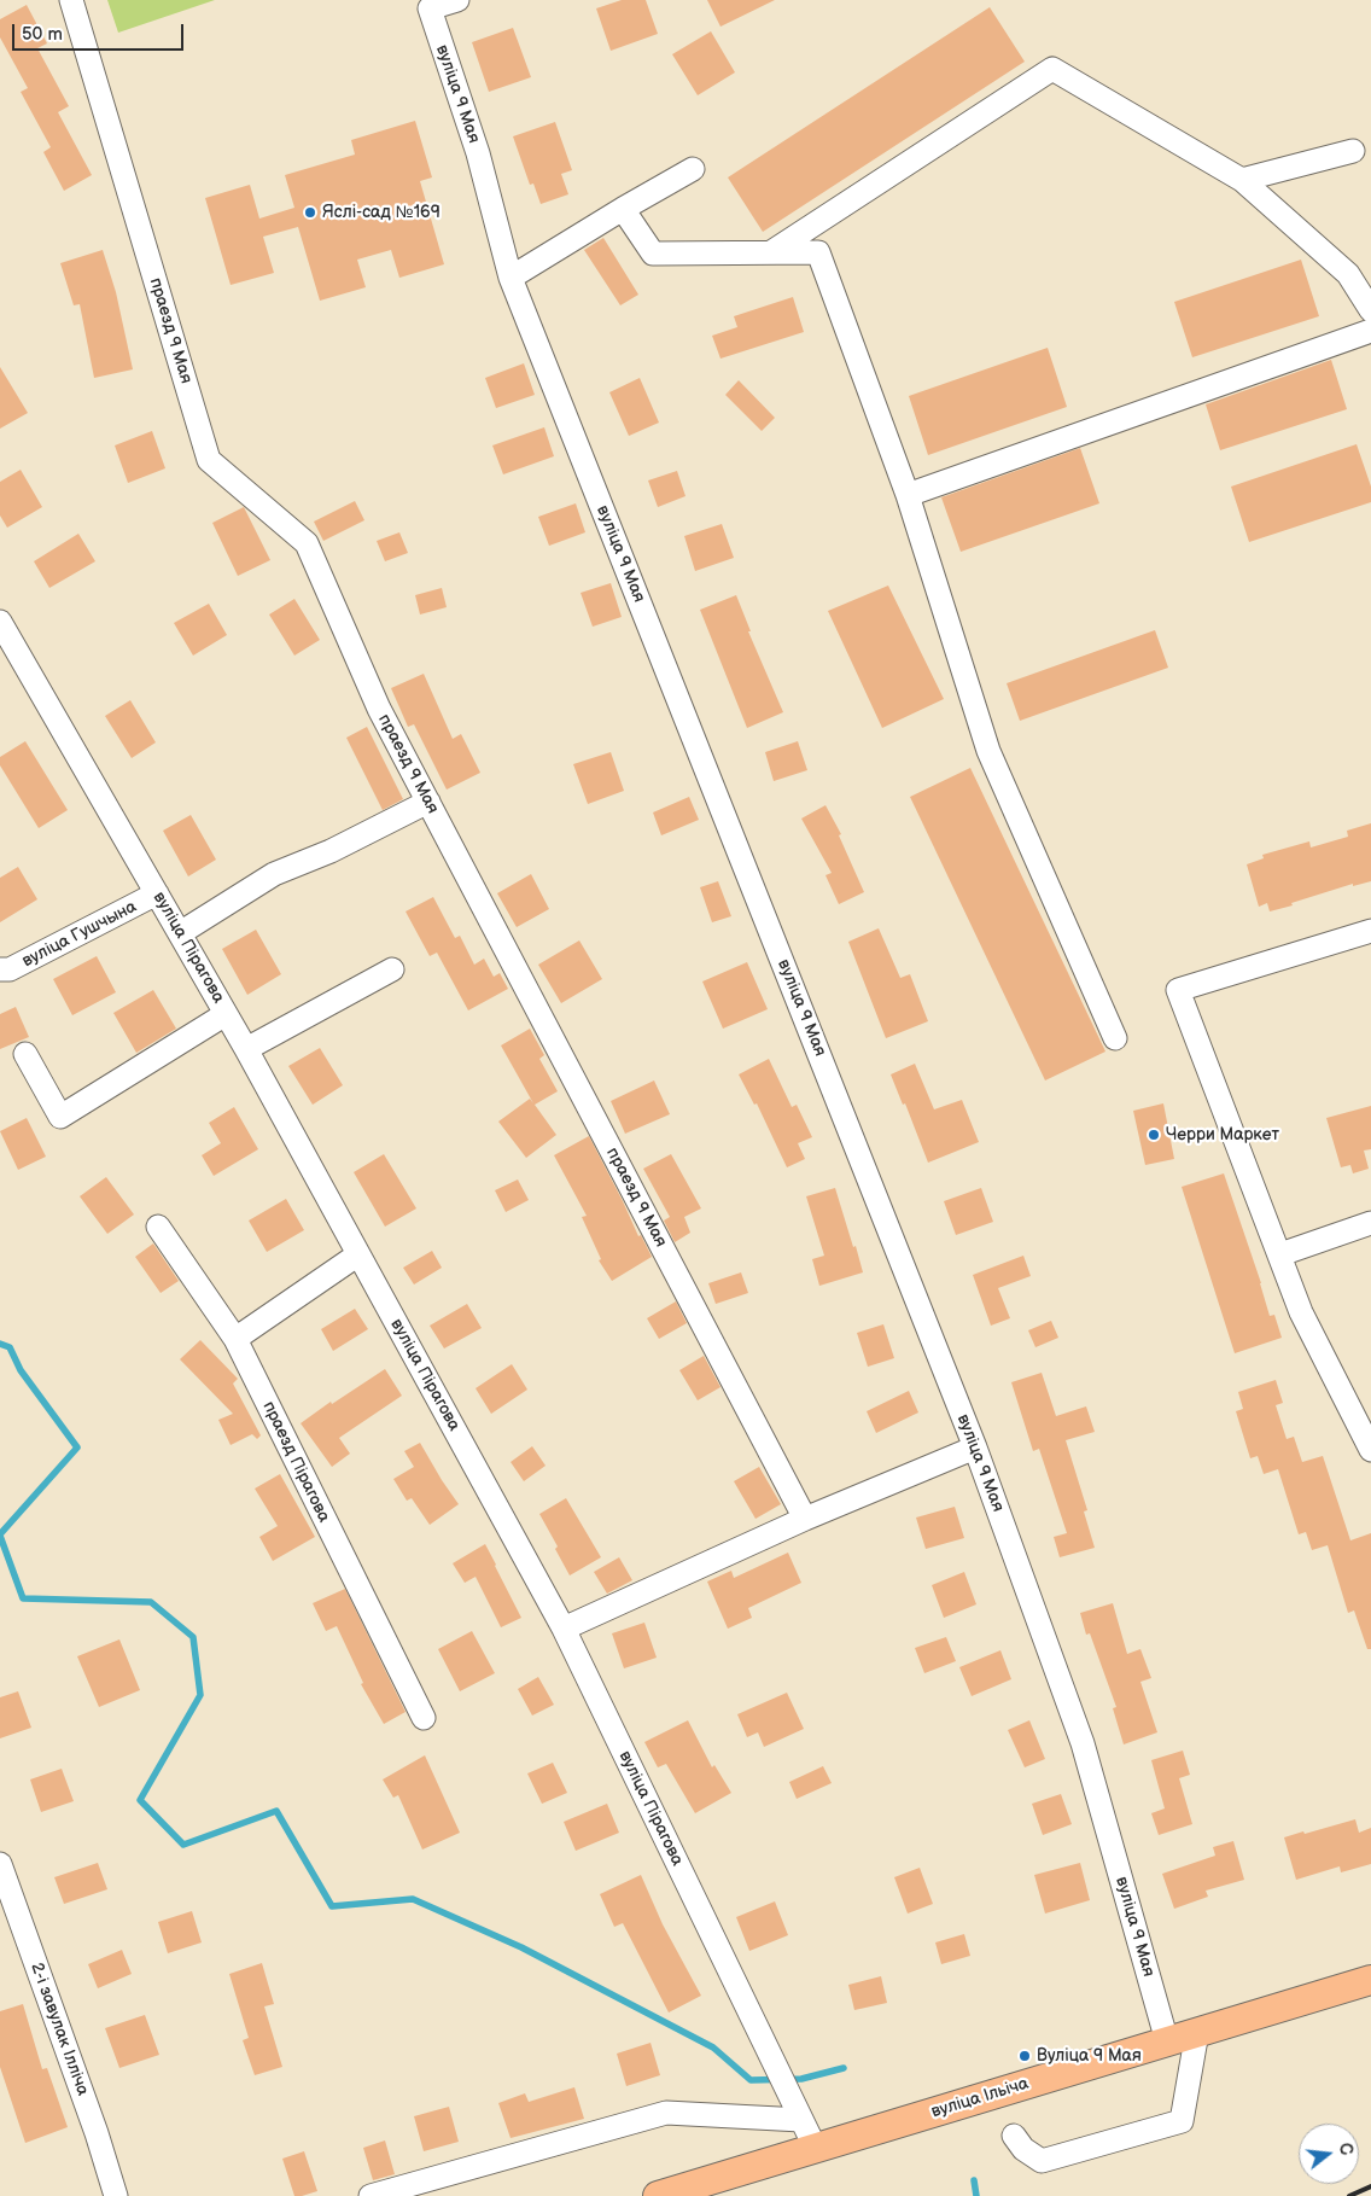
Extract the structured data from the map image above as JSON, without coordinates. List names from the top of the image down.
{
  "streets": {
    "main road": ["вуліца Ільіча"],
    "street": [
      "вуліца 9 Мая",
      "праезд 9 Мая",
      "вуліца Гушчына",
      "вуліца Пірагова",
      "праезд Пірагова",
      "2-і завулак Ілліча"
    ]
  },
  "crossings": [
    ["вуліца 9 Мая", "вуліца Ільіча"],
    ["вуліца Гушчына", "вуліца Пірагова"],
    ["вуліца Пірагова", "вуліца Ільіча"]
  ],
  "places": ["Яслі-сад №169", "Черри Маркет", "Вуліца 9 Мая"],
  "scale_bar": "50 m",
  "north": "right"
}
